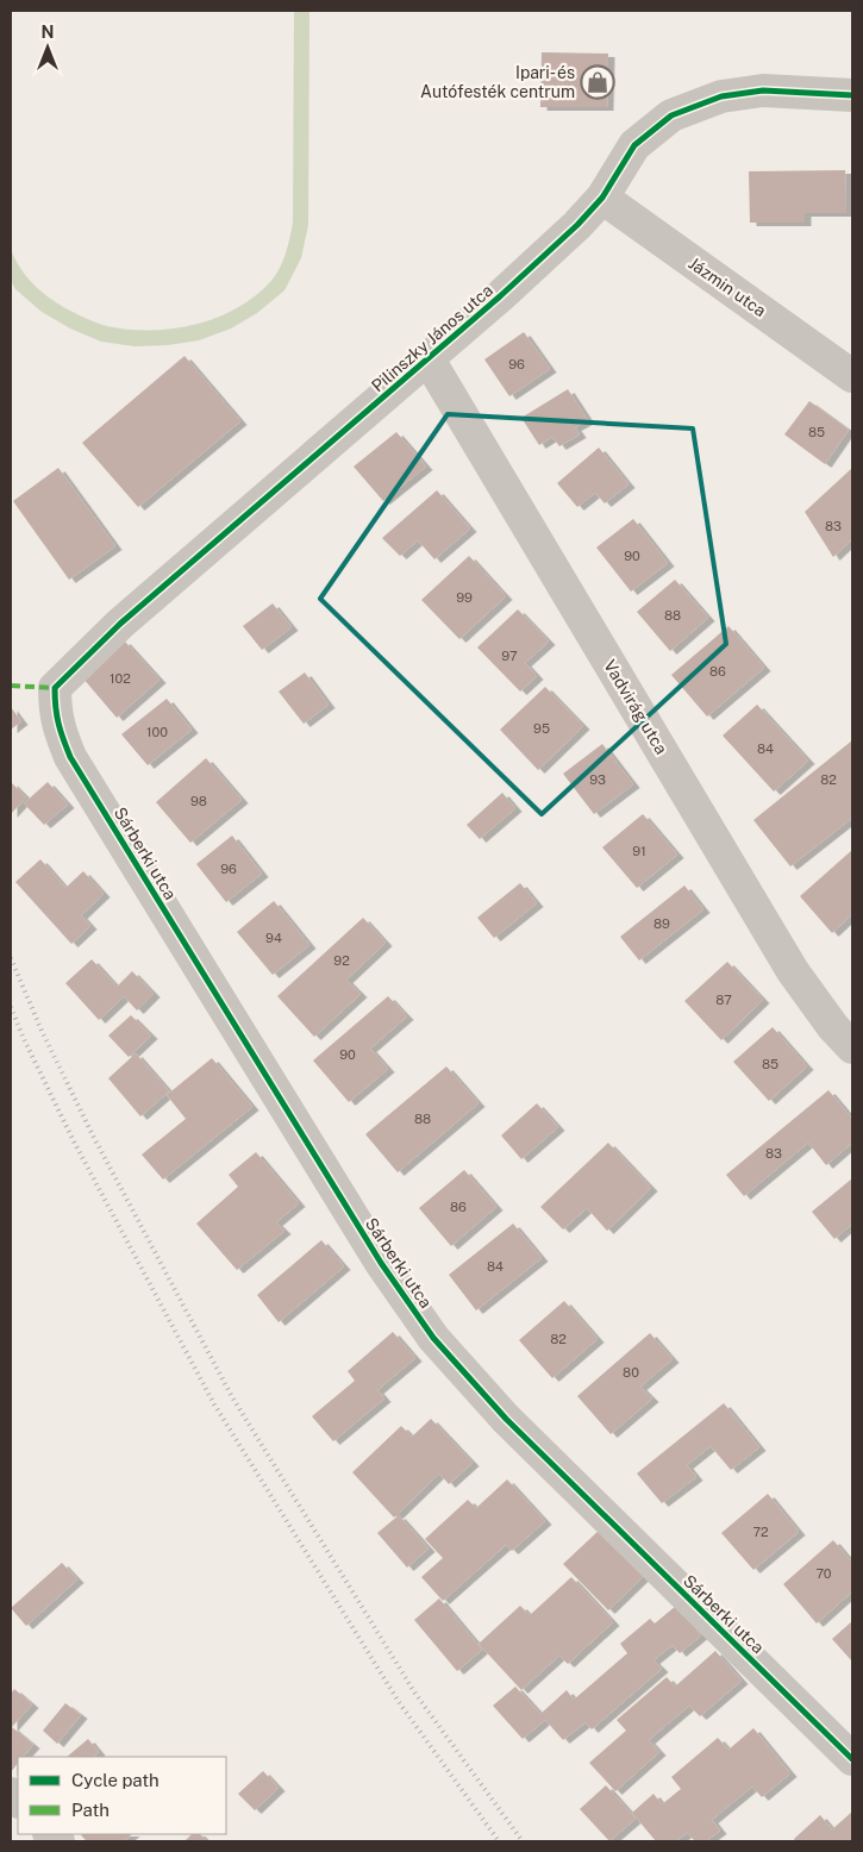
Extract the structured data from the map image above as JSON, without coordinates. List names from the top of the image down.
{
  "streets": {
    "street": [
      "Jázmin utca",
      "Pilinszky János utca",
      "Vadvirág utca",
      "Sárberki utca"
    ]
  },
  "crossings": [
    ["Jázmin utca", "Pilinszky János utca"],
    ["Pilinszky János utca", "Vadvirág utca"],
    ["Pilinszky János utca", "Sárberki utca"]
  ],
  "places": {
    "shop": ["Ipari- és Autófesték centrum"]
  },
  "house_numbers": [
    "96",
    "85",
    "83",
    "90",
    "99",
    "88",
    "97",
    "86",
    "102",
    "95",
    "100",
    "84",
    "93",
    "82",
    "98",
    "91",
    "96",
    "89",
    "94",
    "92",
    "87",
    "90",
    "85",
    "88",
    "83",
    "86",
    "84",
    "82",
    "80",
    "72",
    "70"
  ],
  "legend": ["Cycle path", "Path"],
  "north": "top"
}
